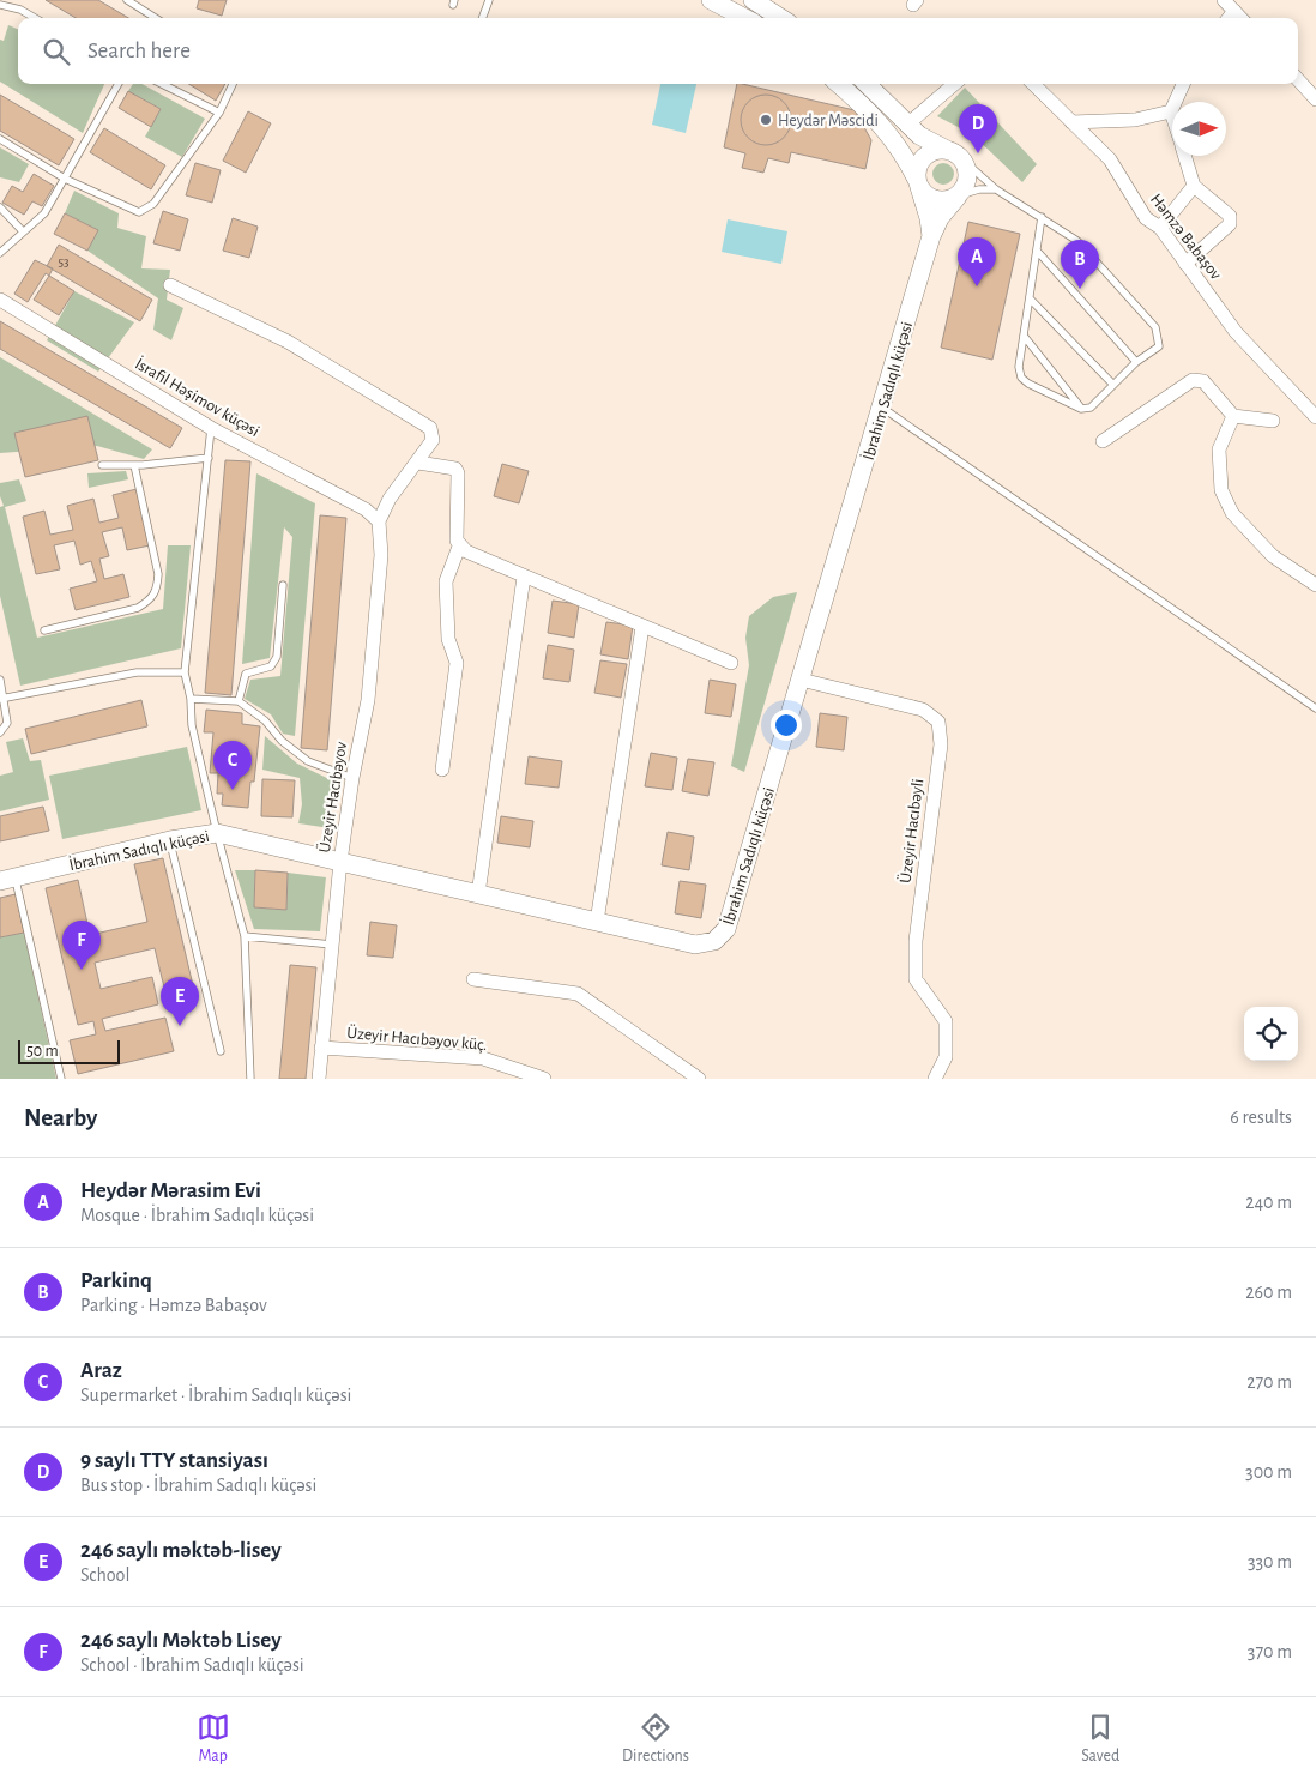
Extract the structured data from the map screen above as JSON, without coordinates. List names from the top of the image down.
{
  "streets": {
    "street": [
      "Həmzə Babaşov",
      "İbrahim Sadıqlı küçəsi",
      "İsrafil Həşimov küçəsi",
      "Üzeyir Hacıbəyov",
      "Üzeyir Hacıbəyli",
      "Üzeyir Hacıbəyov küç."
    ]
  },
  "crossings": [
    ["İbrahim Sadıqlı küçəsi", "Üzeyir Hacıbəyov"],
    ["İbrahim Sadıqlı küçəsi", "Üzeyir Hacıbəyli"],
    ["İsrafil Həşimov küçəsi", "Üzeyir Hacıbəyov"],
    ["Üzeyir Hacıbəyov", "Üzeyir Hacıbəyov küç."]
  ],
  "places": ["Heydər Məscidi"],
  "house_numbers": ["53"],
  "scale_bar": "50 m",
  "north": "right",
  "page": {
    "search": "Search here",
    "pins": [
      "D",
      "A",
      "B",
      "C",
      "F",
      "E"
    ],
    "scale": "50 m",
    "heading": ["Nearby", "6 results"],
    "list": [
      {
        "mark": "A",
        "name": "Heydər Mərasim Evi",
        "note": "Mosque · İbrahim Sadıqlı küçəsi",
        "value": "240 m"
      },
      {
        "mark": "B",
        "name": "Parkinq",
        "note": "Parking · Həmzə Babaşov",
        "value": "260 m"
      },
      {
        "mark": "C",
        "name": "Araz",
        "note": "Supermarket · İbrahim Sadıqlı küçəsi",
        "value": "270 m"
      },
      {
        "mark": "D",
        "name": "9 saylı TTY stansiyası",
        "note": "Bus stop · İbrahim Sadıqlı küçəsi",
        "value": "300 m"
      },
      {
        "mark": "E",
        "name": "246 saylı məktəb-lisey",
        "note": "School",
        "value": "330 m"
      },
      {
        "mark": "F",
        "name": "246 saylı Məktəb Lisey",
        "note": "School · İbrahim Sadıqlı küçəsi",
        "value": "370 m"
      }
    ],
    "nav": ["Map", "Directions", "Saved"]
  }
}
